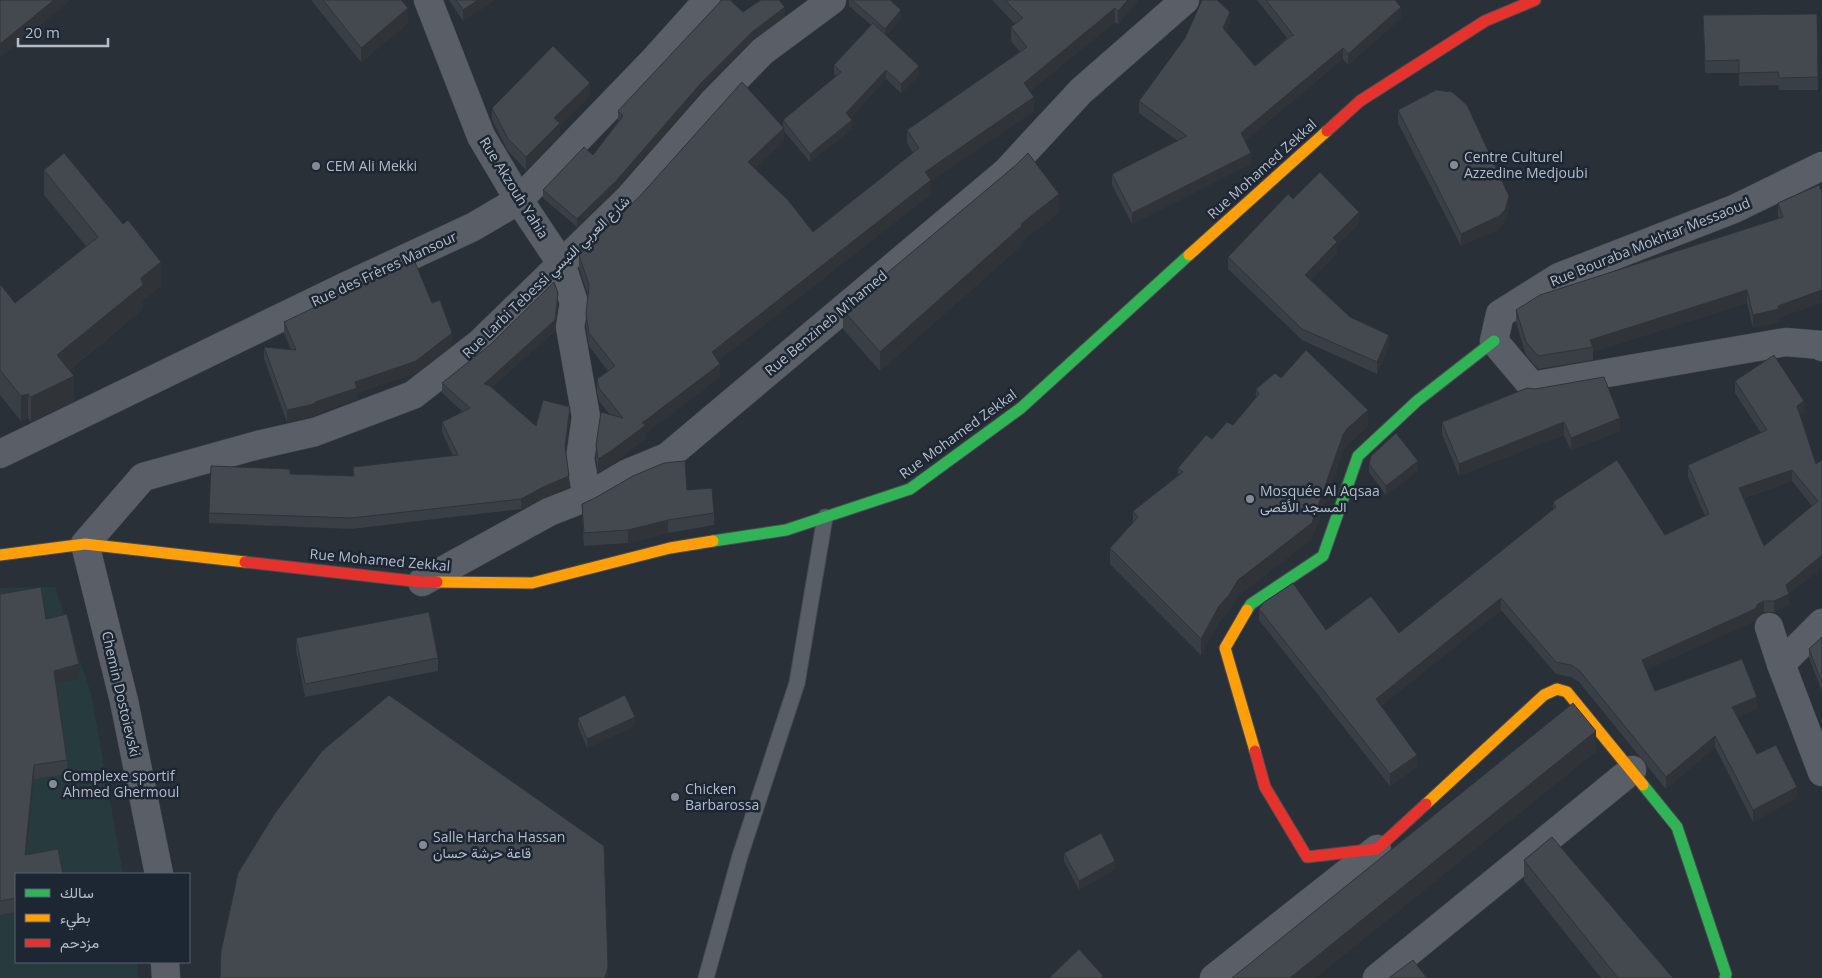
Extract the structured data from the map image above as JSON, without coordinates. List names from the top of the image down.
{
  "streets": {
    "street": [
      "Rue Mohamed Zekkal",
      "Rue Akzouh Yahia",
      "Rue Bouraba Mokhtar Messaoud",
      "Rue des Frères Mansour",
      "Rue Larbi Tebessi شارع العربي التبسي",
      "Rue Benzineb M'hamed",
      "Chemin Dostoievski"
    ]
  },
  "crossings": [
    ["Rue Mohamed Zekkal", "Rue Larbi Tebessi شارع العربي التبسي"],
    ["Rue Mohamed Zekkal", "Rue Benzineb M'hamed"],
    ["Rue Mohamed Zekkal", "Chemin Dostoievski"],
    ["Rue Akzouh Yahia", "Rue des Frères Mansour"],
    ["Rue Akzouh Yahia", "Rue Larbi Tebessi شارع العربي التبسي"],
    ["Rue Akzouh Yahia", "Rue Benzineb M'hamed"],
    ["Rue Larbi Tebessi شارع العربي التبسي", "Chemin Dostoievski"]
  ],
  "places": [
    "Centre Culturel Azzedine Medjoubi",
    "CEM Ali Mekki",
    "Mosquée Al Aqsaa المسجد الأقصى",
    "Complexe sportif Ahmed Ghermoul",
    "Chicken Barbarossa",
    "Salle Harcha Hassan قاعة حرشة حسان"
  ],
  "legend": ["سالك", "بطيء", "مزدحم"],
  "scale_bar": "20 m"
}
